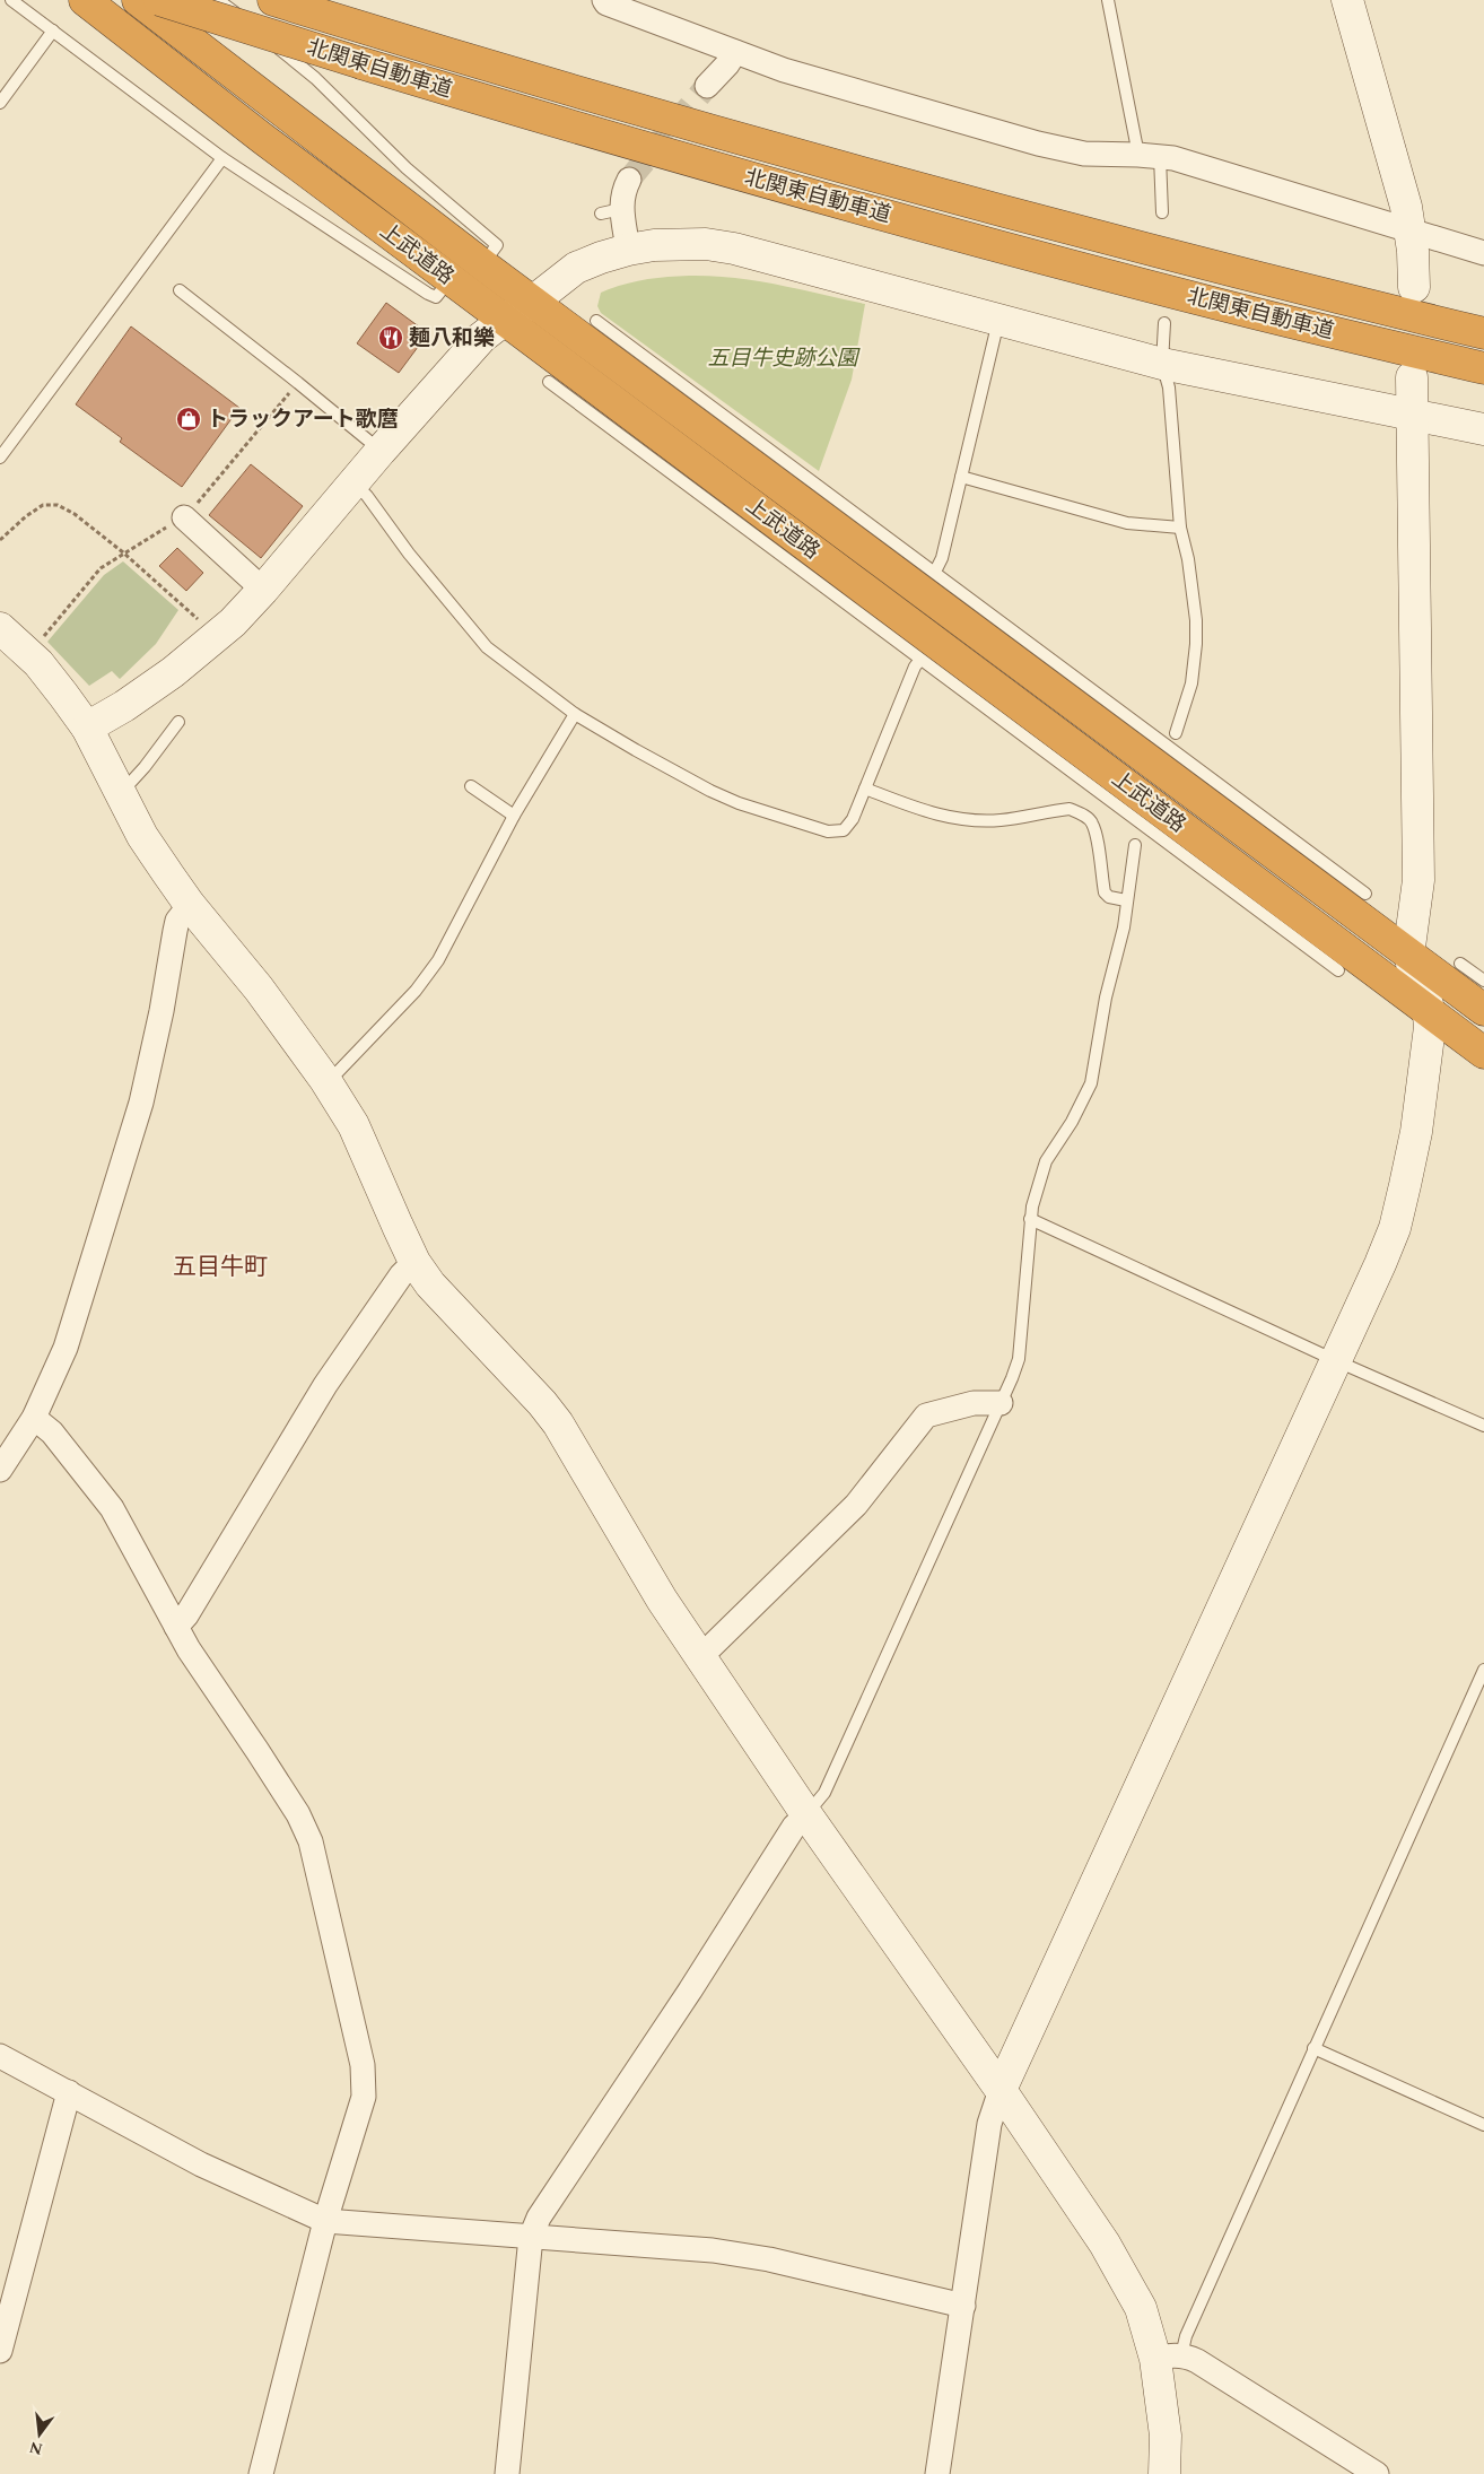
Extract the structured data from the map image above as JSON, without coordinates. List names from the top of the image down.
{
  "streets": {
    "highway": ["北関東自動車道", "上武道路"]
  },
  "crossings": [
    ["北関東自動車道", "上武道路"]
  ],
  "districts": ["五目牛町"],
  "parks": ["五目牛史跡公園"],
  "places": {
    "restaurant": ["麺八和樂"],
    "shop": ["トラックアート歌麿"]
  },
  "north": "bottom"
}
